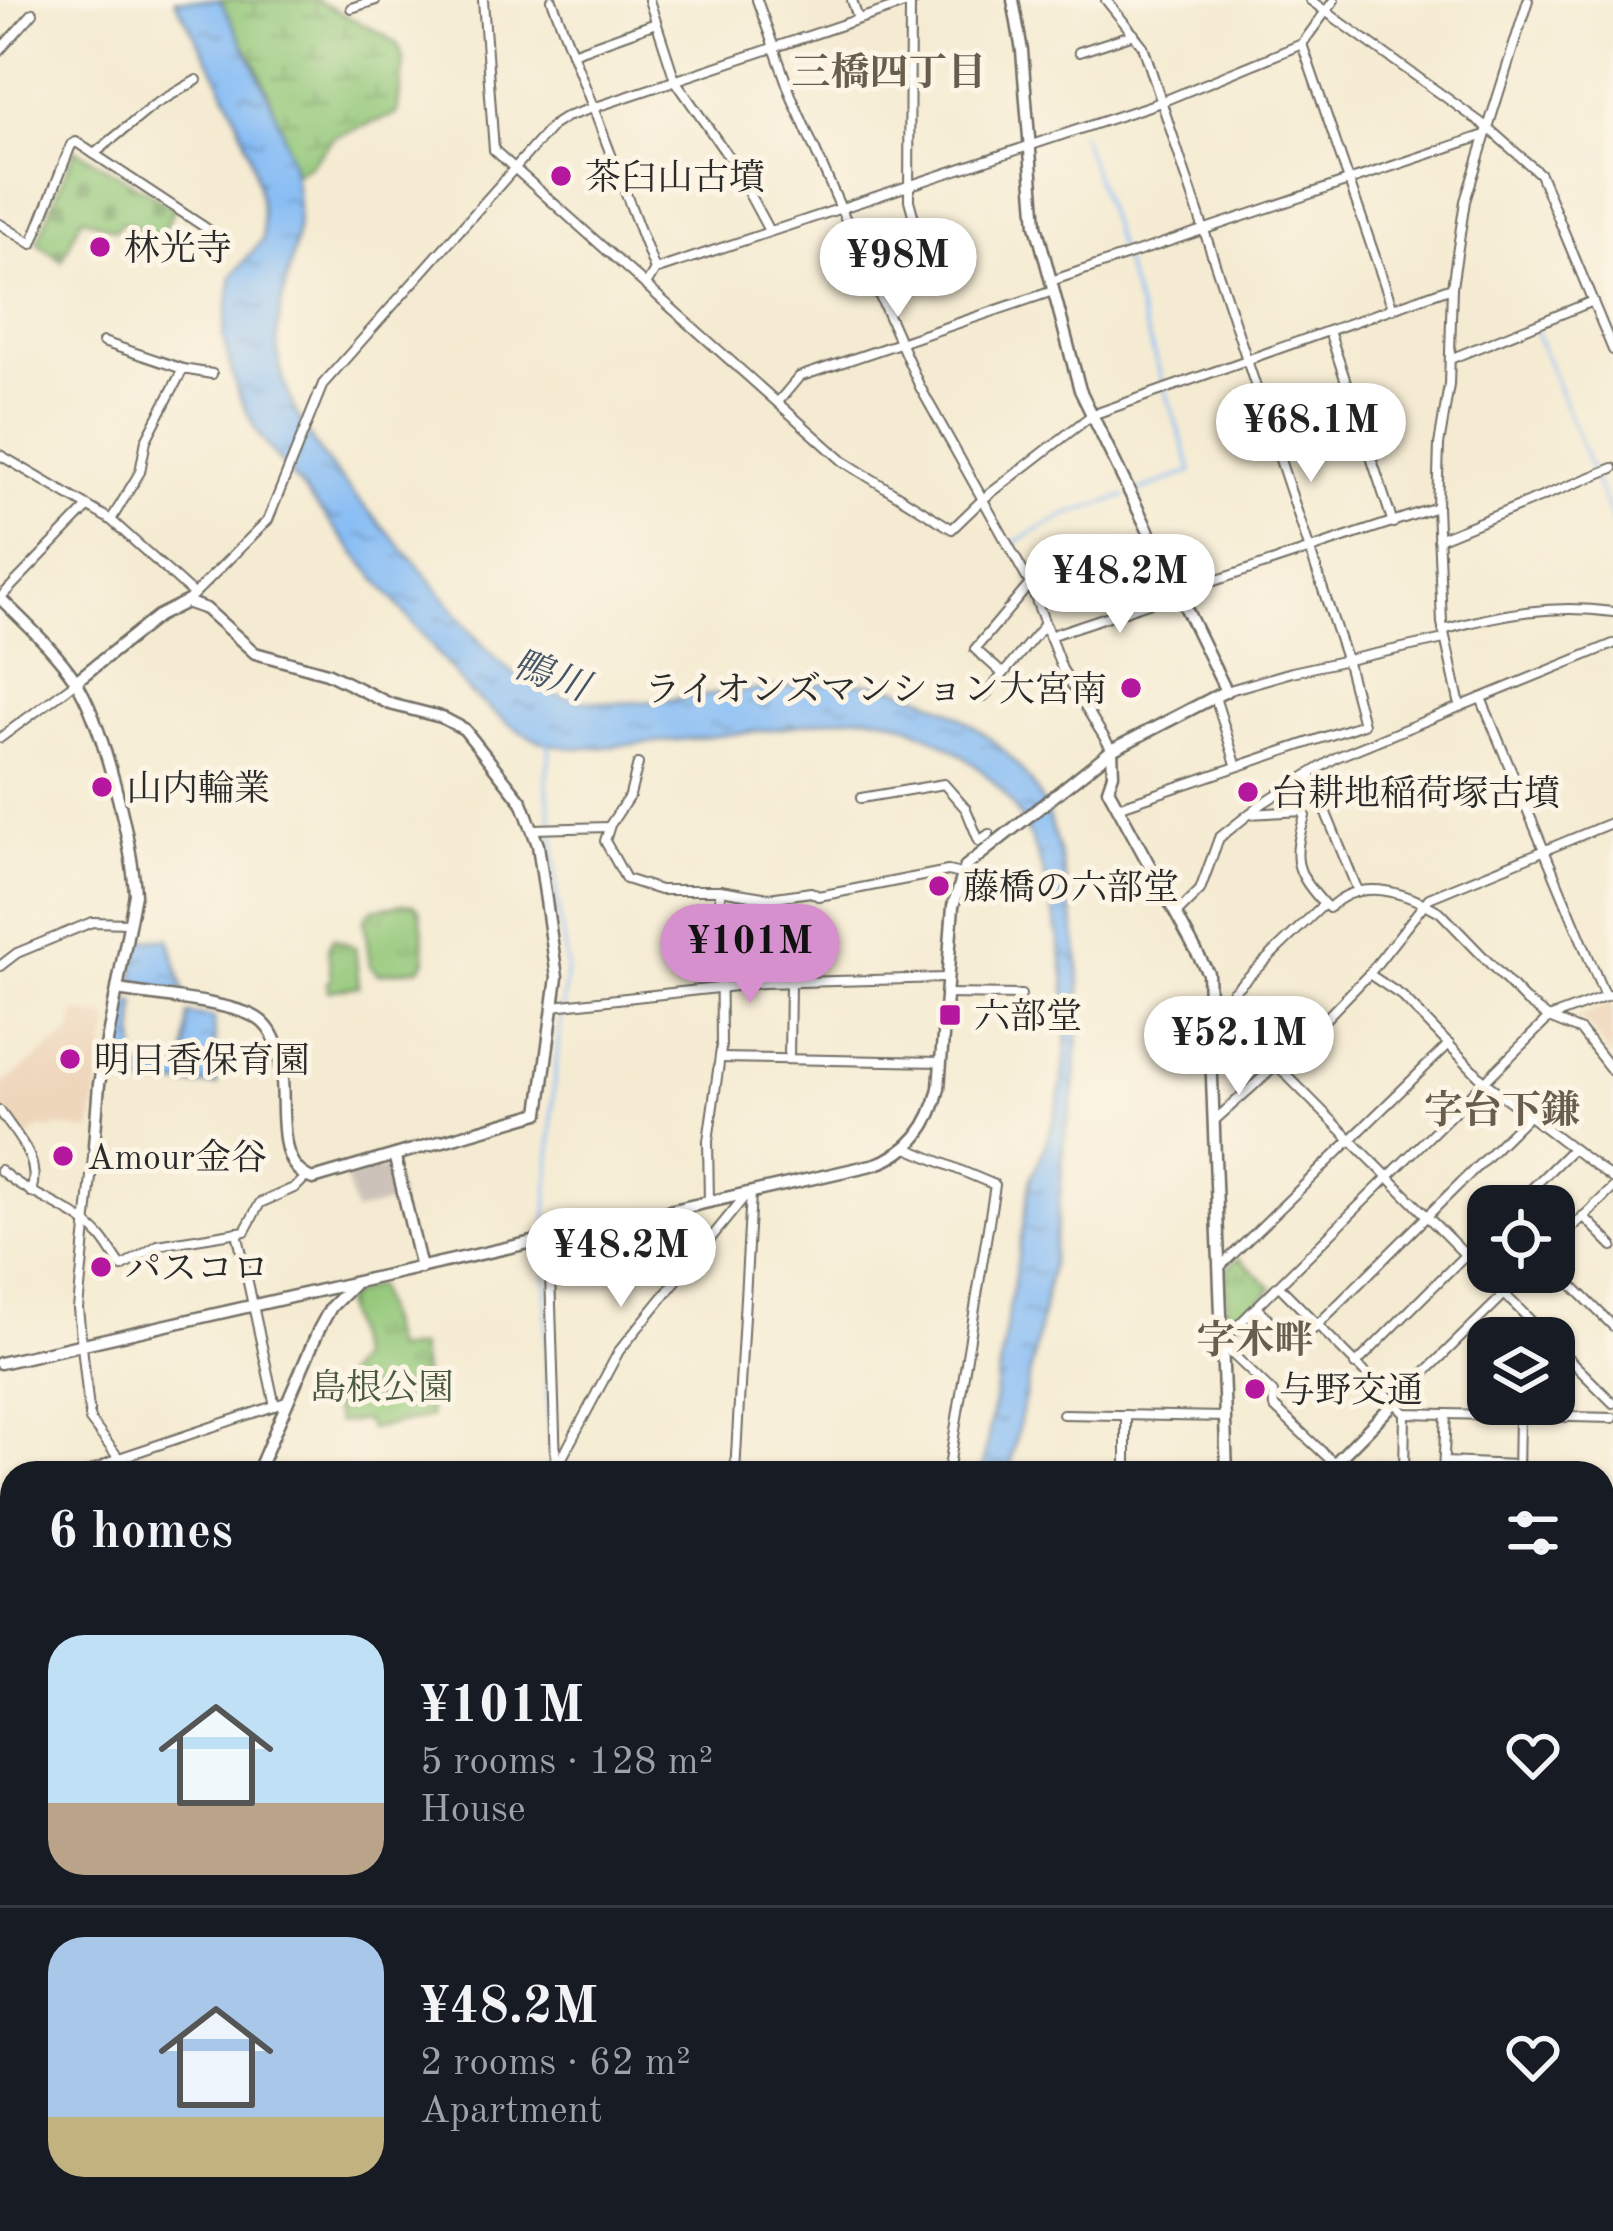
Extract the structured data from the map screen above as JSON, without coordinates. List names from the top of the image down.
{
  "districts": ["三橋四丁目", "字台下鎌", "字木畔"],
  "water": ["鴨川"],
  "parks": ["島根公園"],
  "places": {
    "other": [
      "茶臼山古墳",
      "林光寺",
      "ライオンズマンション大宮南",
      "山内輪業",
      "台耕地稲荷塚古墳",
      "藤橋の六部堂",
      "明日香保育園",
      "Amour金谷",
      "パスコロ",
      "与野交通"
    ],
    "transit": ["六部堂"]
  },
  "page": {
    "price": [
      "¥98M",
      "¥68.1M",
      "¥48.2M",
      "¥101M",
      "¥52.1M",
      "¥48.2M"
    ],
    "heading": "6 homes",
    "list": [
      {
        "name": "¥101M",
        "note": "5 rooms · 128 m² · House"
      },
      {
        "name": "¥48.2M",
        "note": "2 rooms · 62 m² · Apartment"
      }
    ]
  }
}
